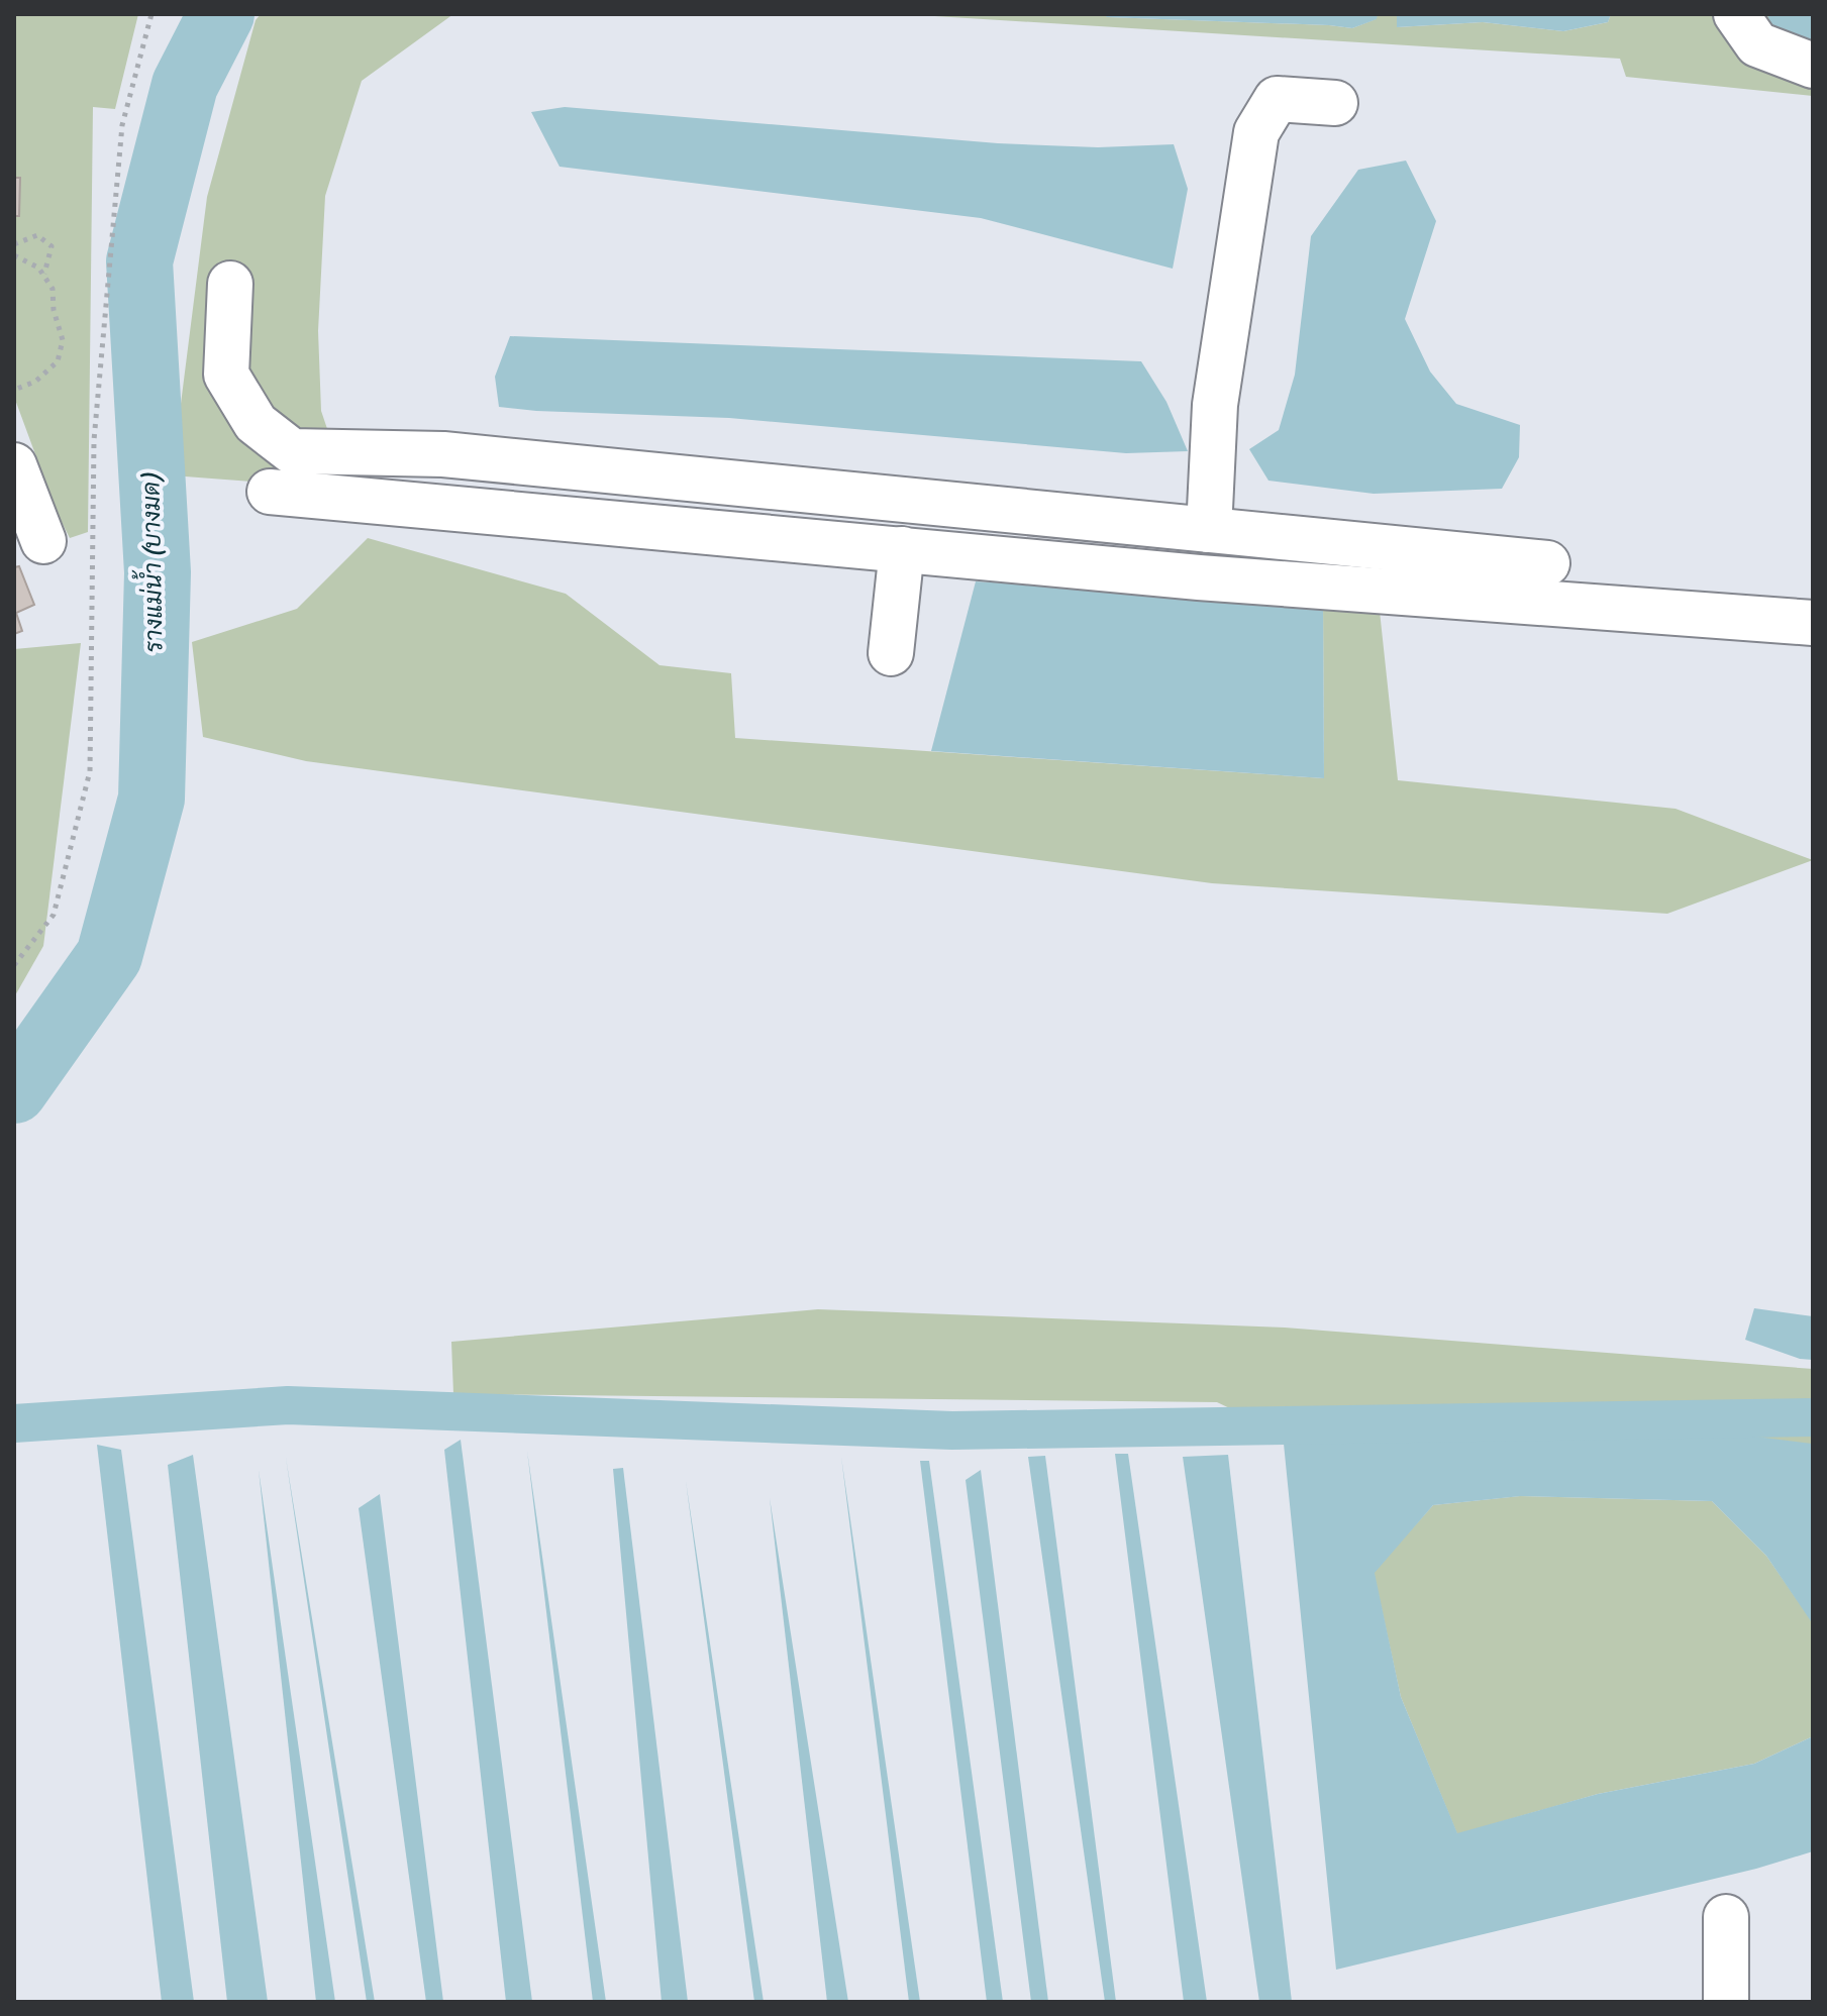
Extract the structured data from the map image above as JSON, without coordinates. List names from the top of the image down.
{
  "water": ["รางแม่น้ำ (บางมด)"]
}
